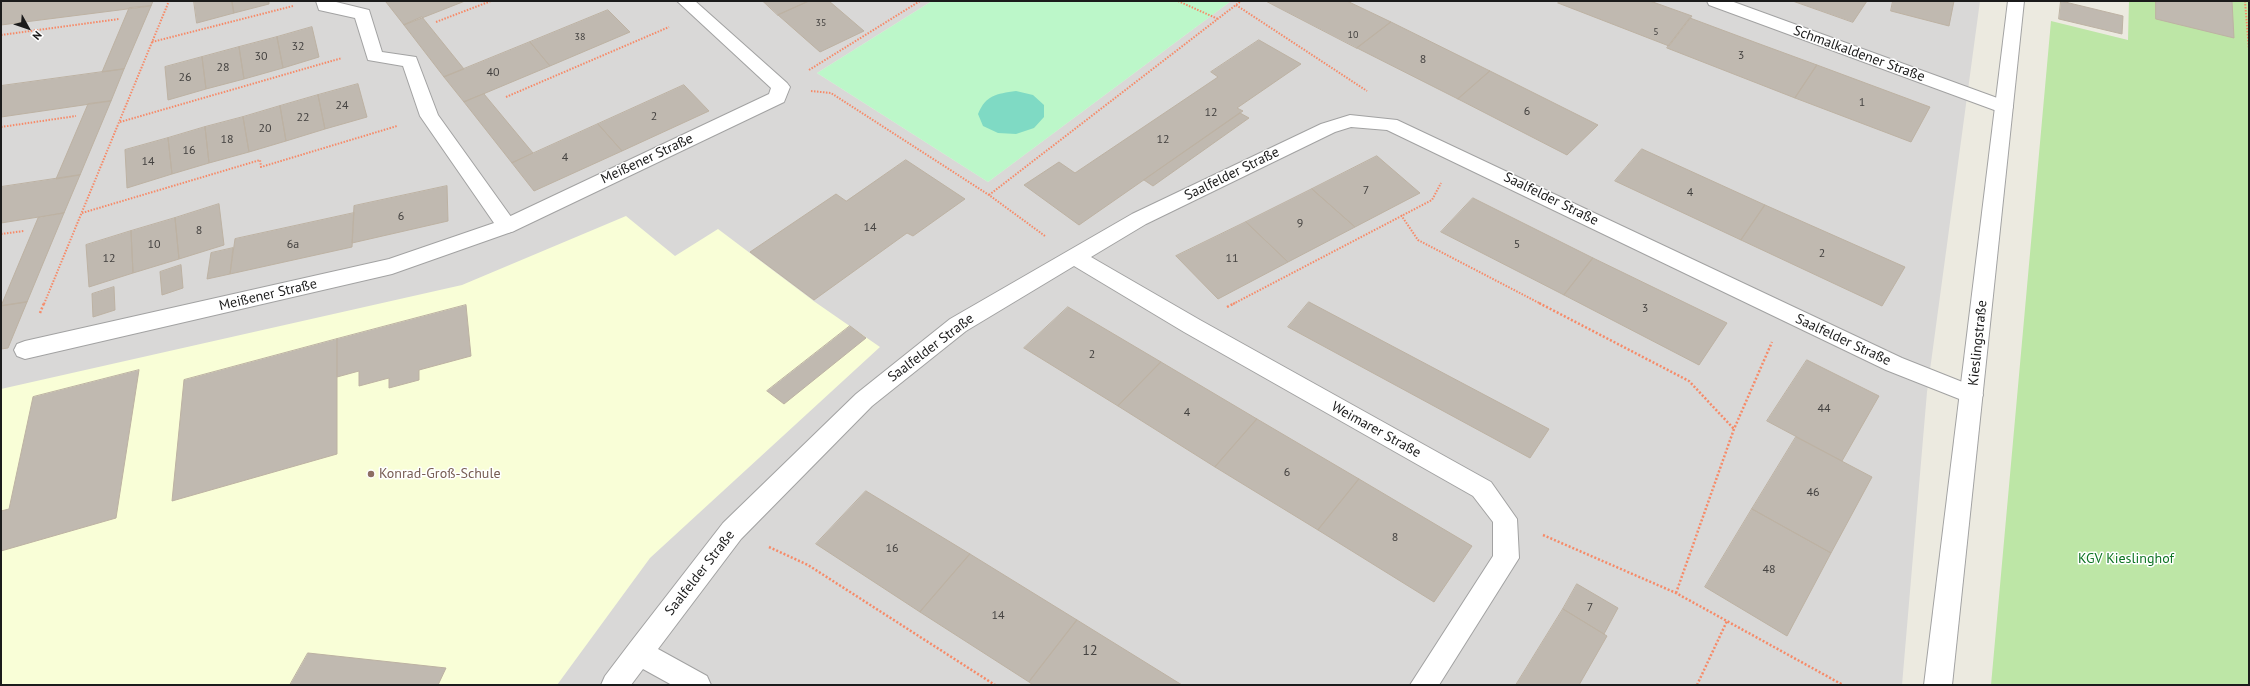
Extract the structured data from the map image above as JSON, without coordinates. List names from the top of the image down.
{
  "streets": {
    "street": [
      "Schmalkaldener Straße",
      "Meißener Straße",
      "Saalfelder Straße",
      "Kieslingstraße",
      "Weimarer Straße"
    ]
  },
  "crossings": [
    ["Schmalkaldener Straße", "Kieslingstraße"],
    ["Saalfelder Straße", "Kieslingstraße"],
    ["Saalfelder Straße", "Weimarer Straße"]
  ],
  "parks": ["KGV Kieslinghof"],
  "places": ["Konrad-Groß-Schule"],
  "house_numbers": [
    "35",
    "5",
    "10",
    "38",
    "32",
    "3",
    "30",
    "8",
    "28",
    "40",
    "26",
    "1",
    "24",
    "6",
    "12",
    "2",
    "22",
    "20",
    "18",
    "12",
    "16",
    "4",
    "14",
    "7",
    "4",
    "6",
    "9",
    "14",
    "8",
    "10",
    "6a",
    "5",
    "2",
    "12",
    "11",
    "3",
    "2",
    "44",
    "4",
    "6",
    "46",
    "8",
    "16",
    "48",
    "7",
    "14",
    "12"
  ],
  "north": "bottom right"
}
